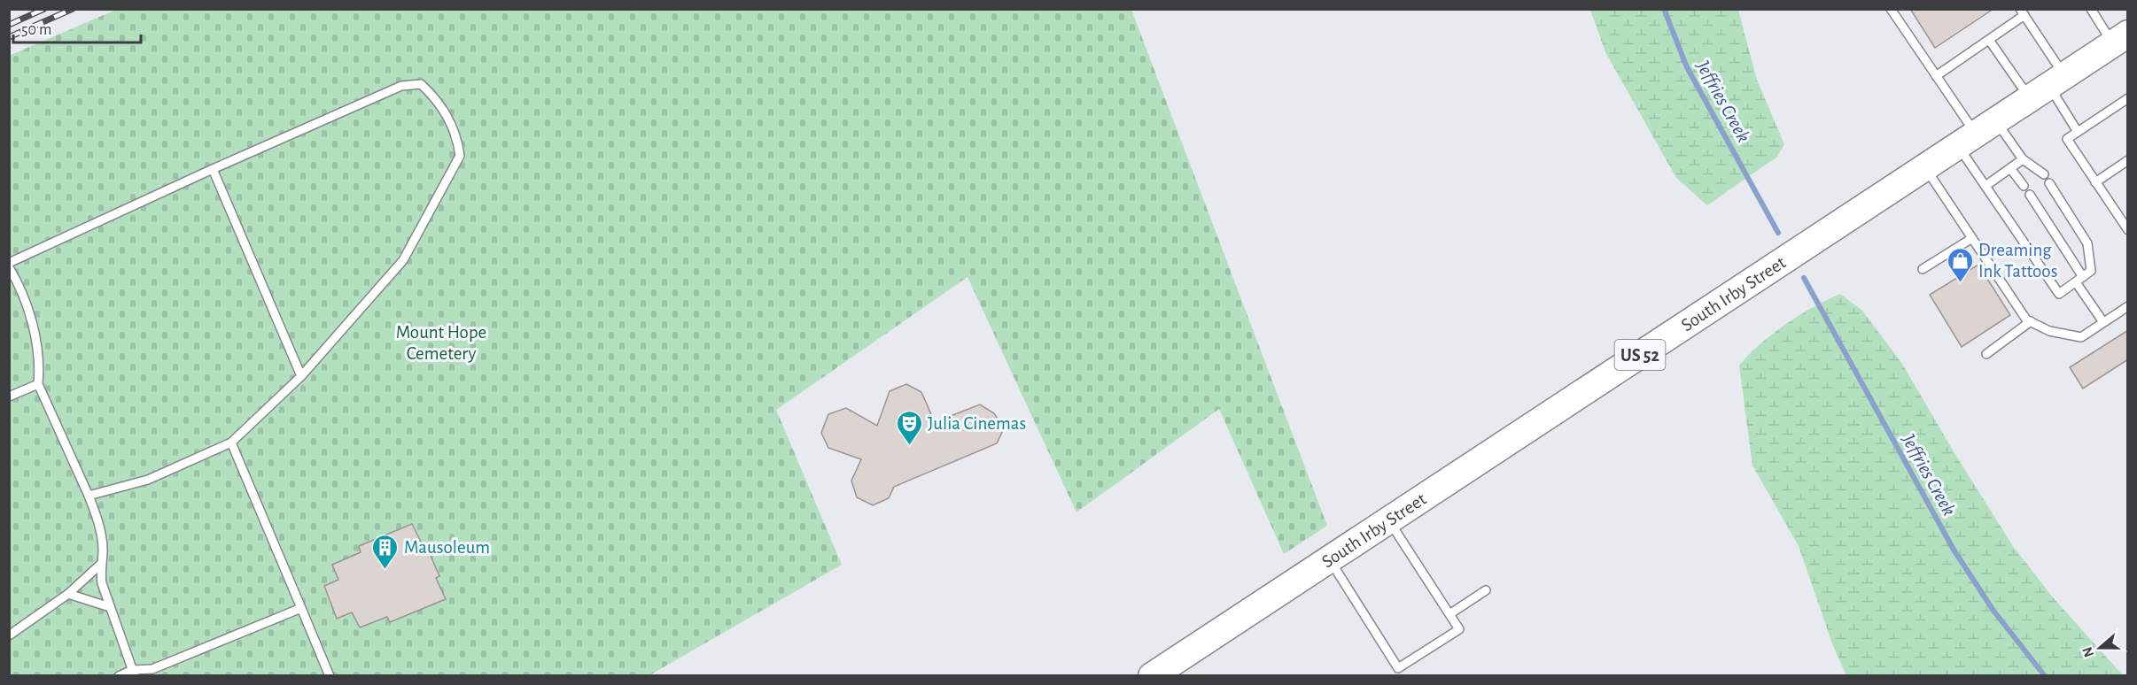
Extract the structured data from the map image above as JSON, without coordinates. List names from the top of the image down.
{
  "streets": {
    "main road": ["South Irby Street", "US 52"]
  },
  "water": ["Jeffries Creek"],
  "parks": ["Mount Hope Cemetery"],
  "places": {
    "shop": ["Dreaming Ink Tattoos"],
    "theatre": ["Julia Cinemas"],
    "building": ["Mausoleum"]
  },
  "scale_bar": "50 m",
  "north": "left"
}
